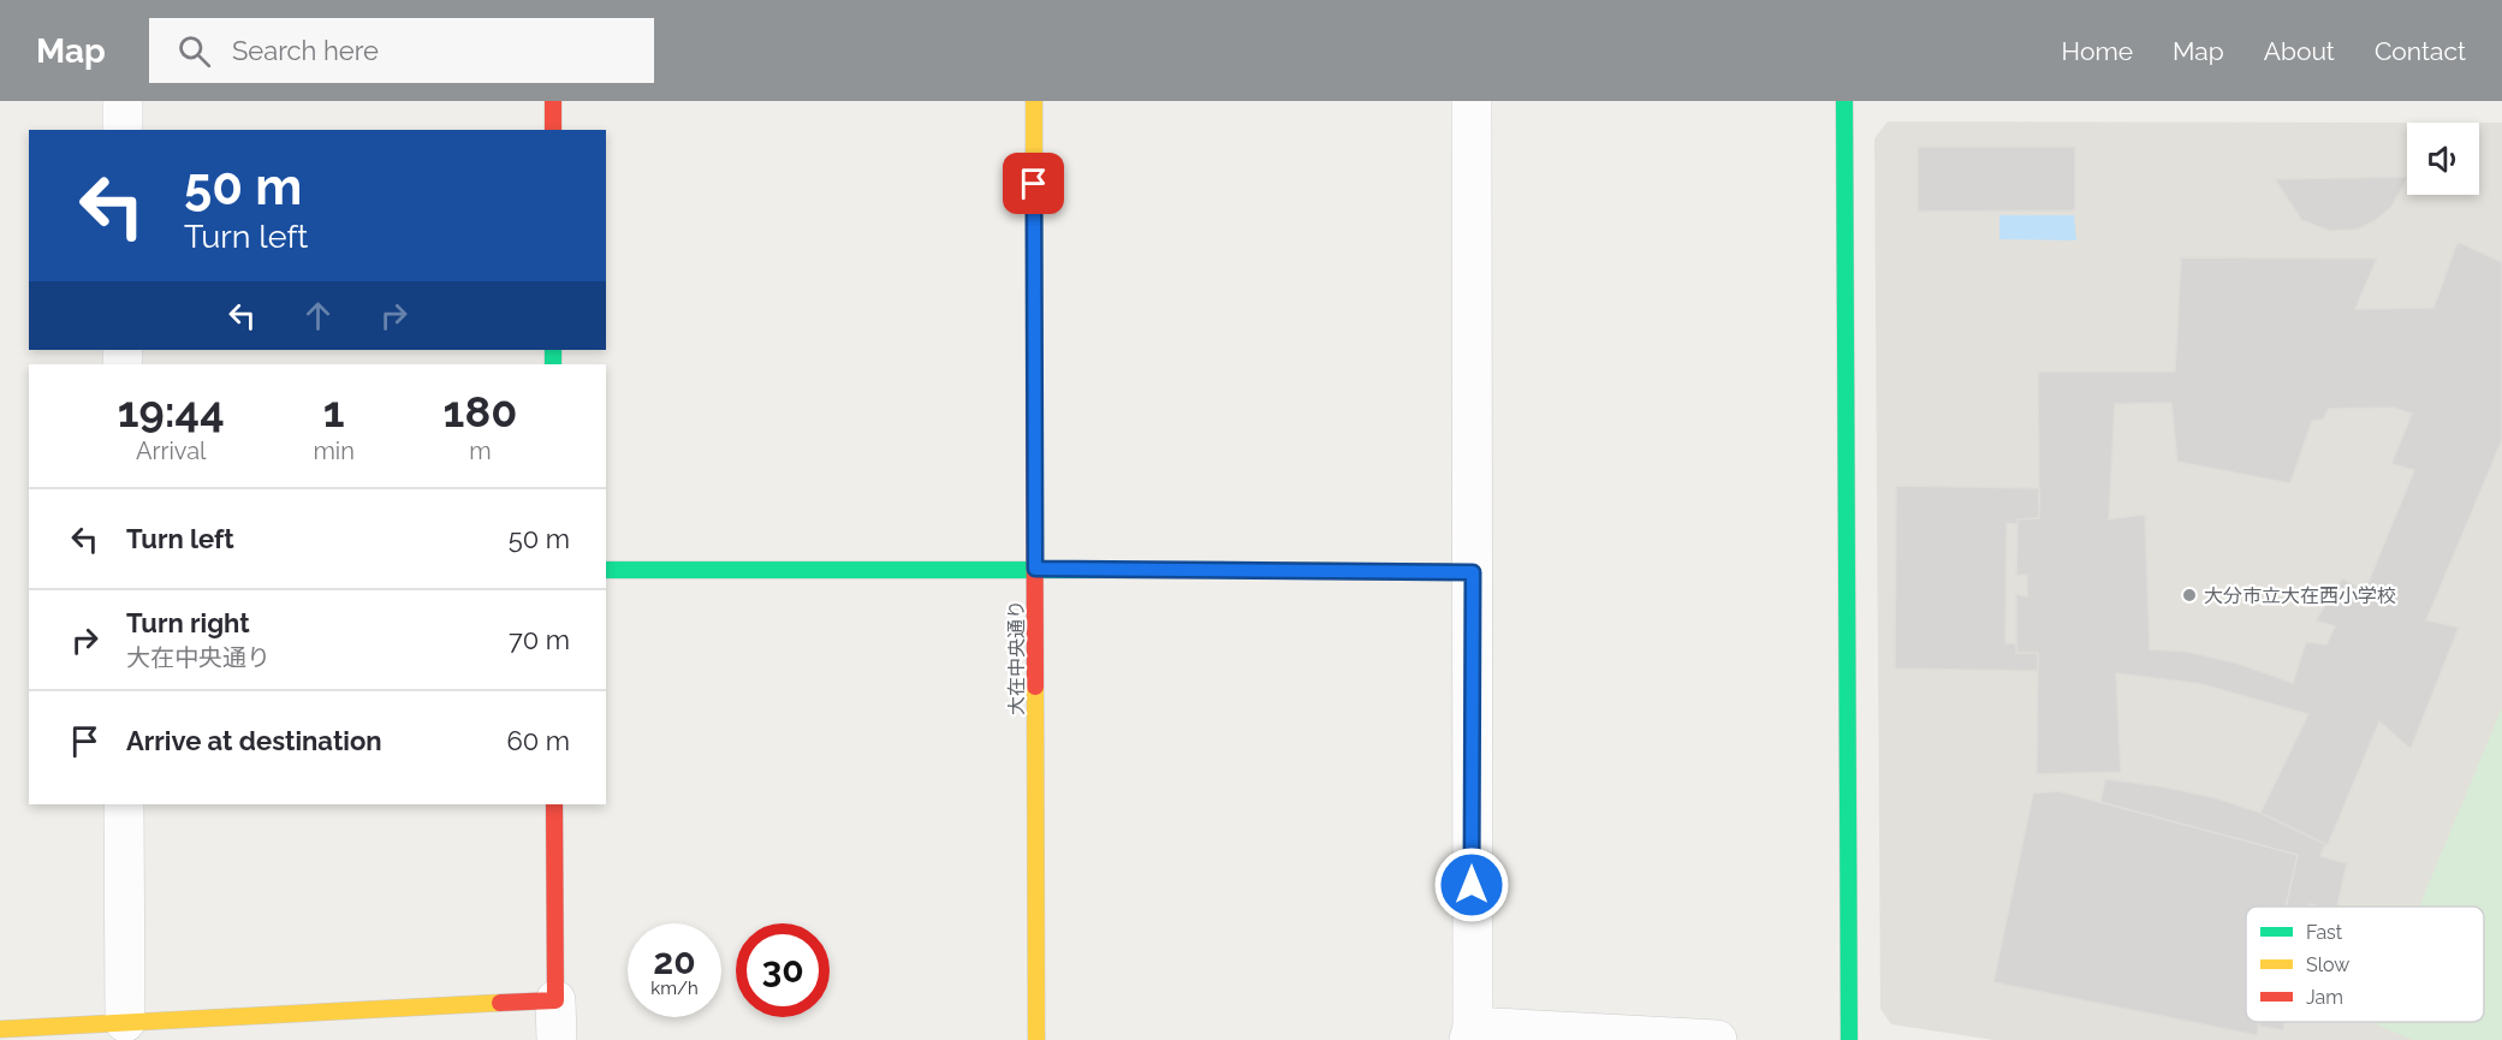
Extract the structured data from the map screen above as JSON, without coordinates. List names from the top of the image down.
{
  "streets": {
    "street": ["大在中央通り"]
  },
  "places": ["大分市立大在西小学校"],
  "legend": ["Fast", "Slow", "Jam"],
  "page": {
    "header": "Map",
    "search": "Search here",
    "nav": [
      "Home",
      "Map",
      "About",
      "Contact"
    ],
    "turn": ["50 m", "Turn left"],
    "eta": [
      "19:44",
      "Arrival",
      "1",
      "min",
      "180",
      "m"
    ],
    "list": [
      {
        "name": "Turn left",
        "value": "50 m"
      },
      {
        "name": "Turn right",
        "note": "大在中央通り",
        "value": "70 m"
      },
      {
        "name": "Arrive at destination",
        "value": "60 m"
      }
    ],
    "speed": "20 km/h",
    "limit": "30"
  }
}
